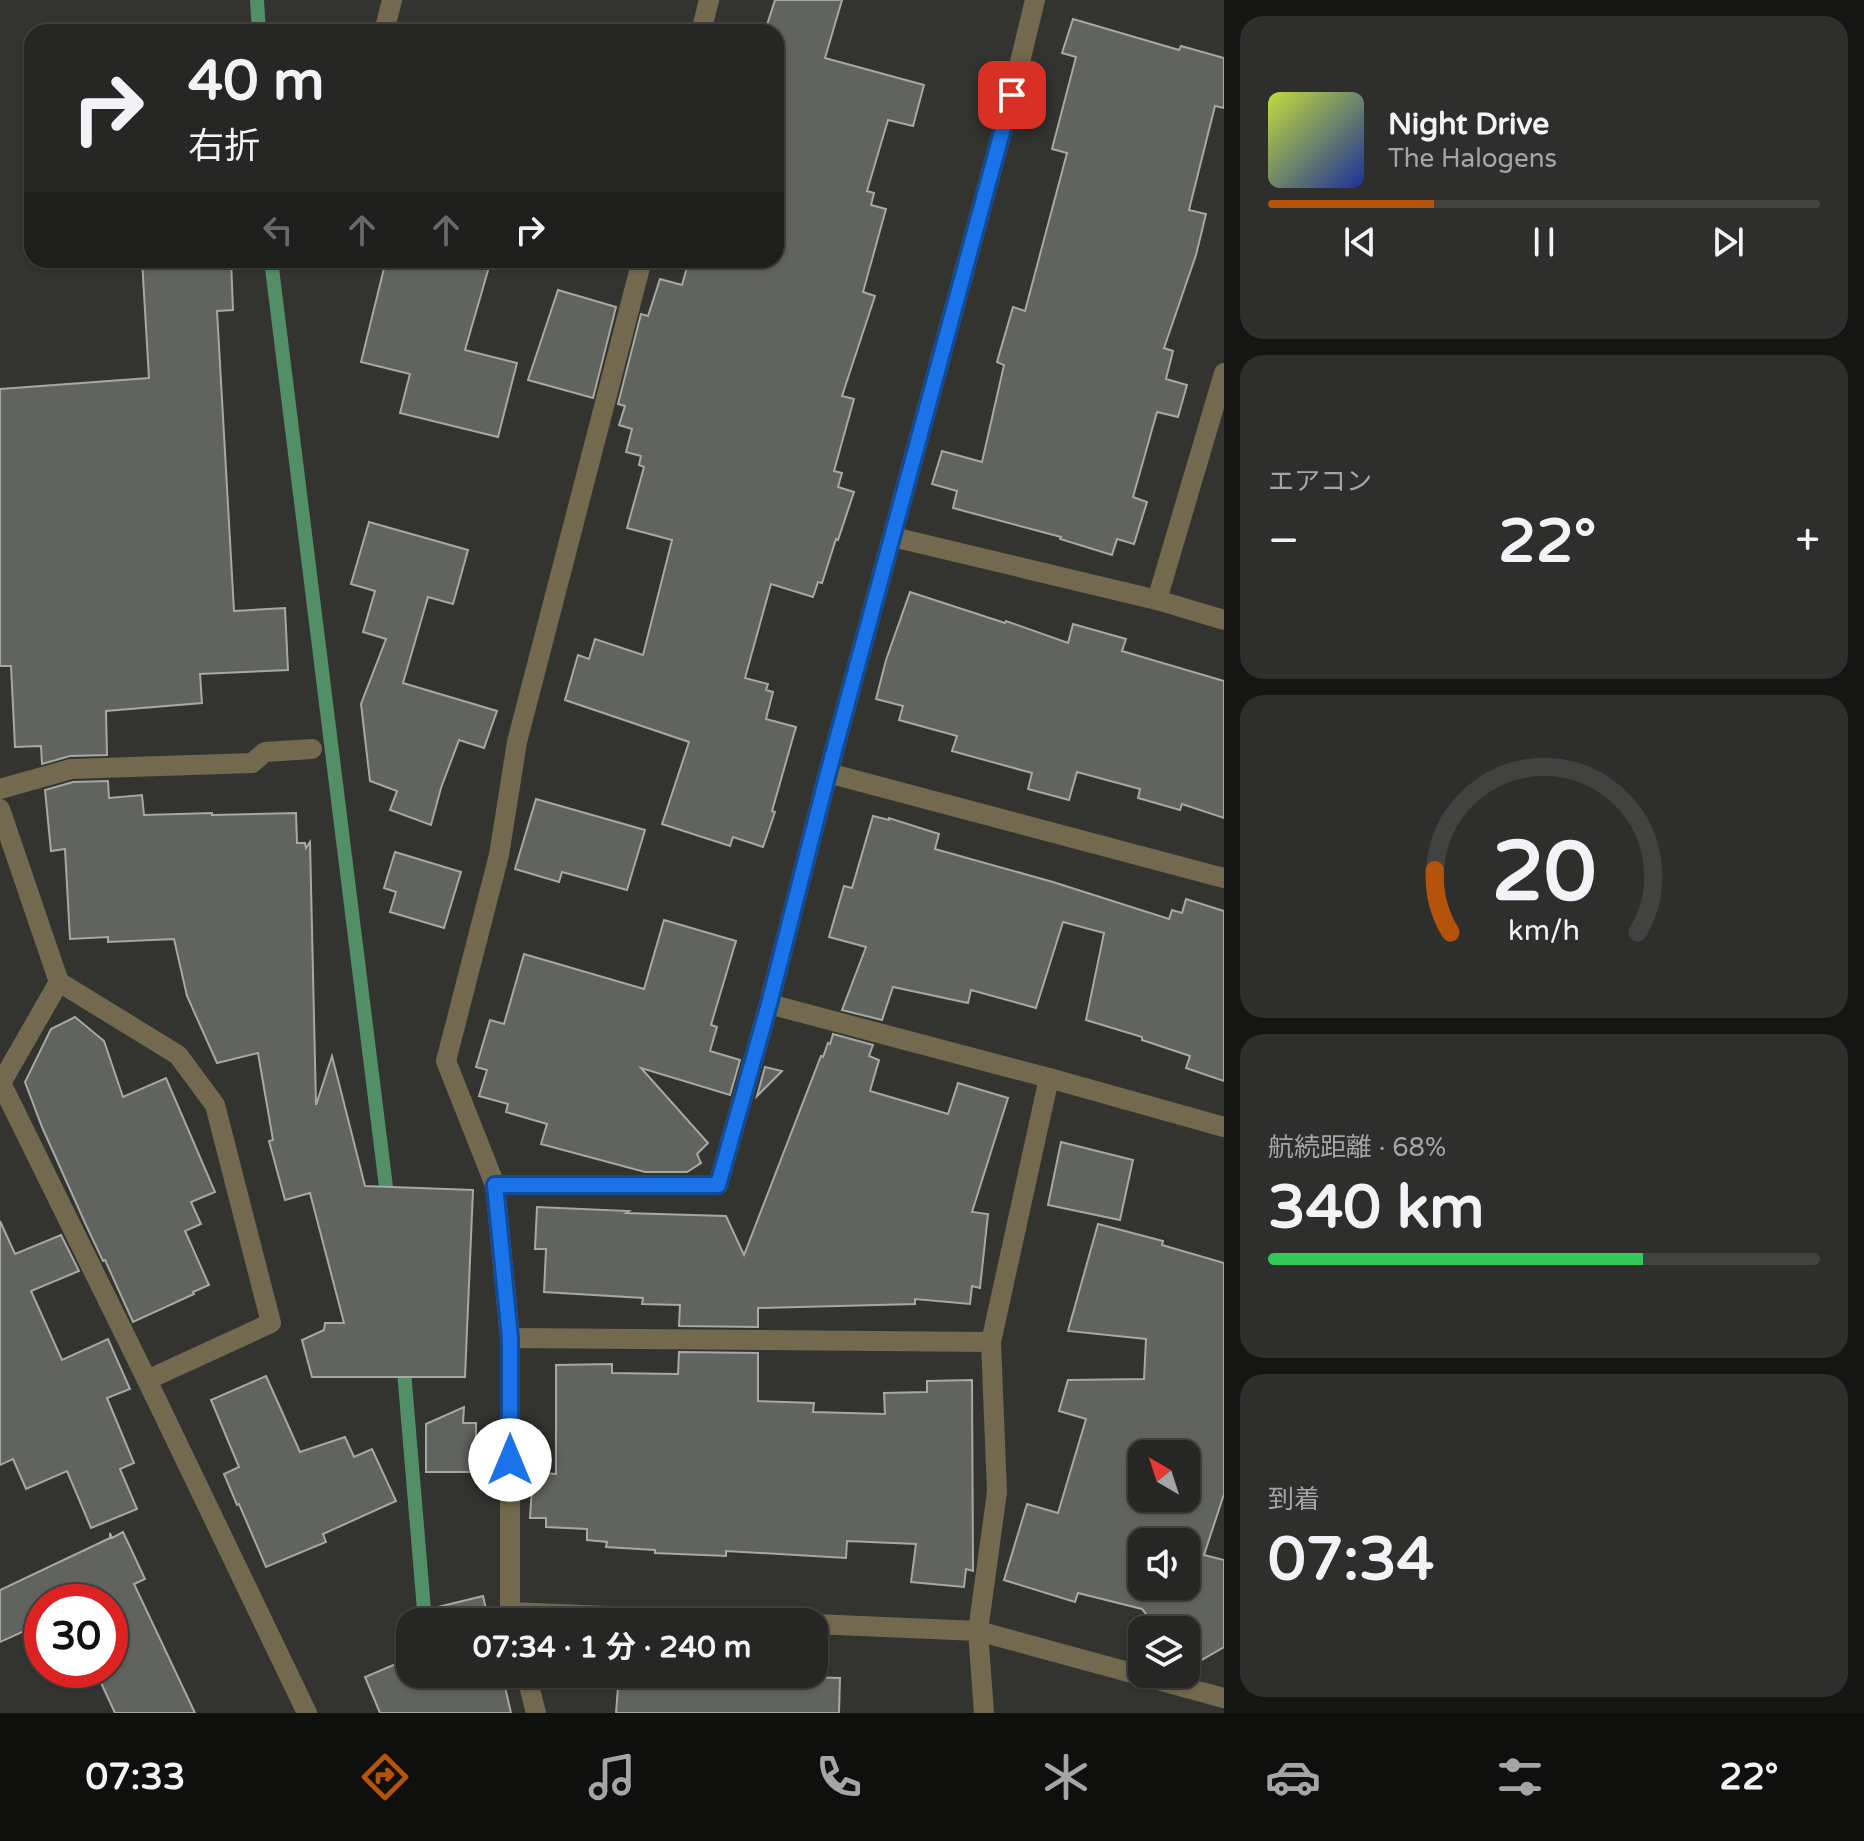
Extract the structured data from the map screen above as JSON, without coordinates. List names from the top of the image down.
{
  "north": "top left",
  "page": {
    "turn": ["40 m", "右折"],
    "song": ["Night Drive", "The Halogens"],
    "tile": [
      "エアコン",
      ["航続距離 · 68%", "340 km"],
      ["到着", "07:34"]
    ],
    "heat": ["−", "22°", "+"],
    "limit": "30",
    "trip": "07:34 · 1 分 · 240 m",
    "tabs": ["07:33", "22°"],
    "gauge": ["20", "km/h"]
  }
}
